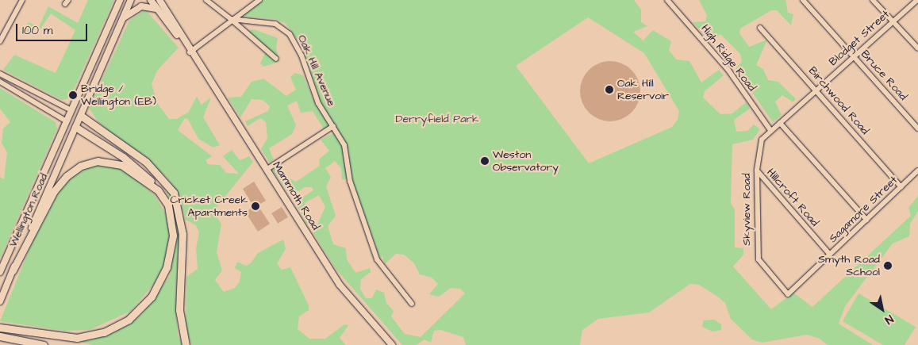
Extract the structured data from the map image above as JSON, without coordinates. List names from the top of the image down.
{
  "streets": {
    "main road": ["Mammoth Road", "Wellington Road"],
    "street": [
      "Blodget Street",
      "High Ridge Road",
      "Oak Hill Avenue",
      "Bruce Road",
      "Birchwood Road",
      "Hillcroft Road",
      "Skyview Road",
      "Sagamore Street"
    ]
  },
  "crossings": [
    ["Blodget Street", "Bruce Road"],
    ["Blodget Street", "Birchwood Road"],
    ["Blodget Street", "Skyview Road"],
    ["High Ridge Road", "Skyview Road"],
    ["Birchwood Road", "Sagamore Street"],
    ["Hillcroft Road", "Skyview Road"],
    ["Hillcroft Road", "Sagamore Street"],
    ["Skyview Road", "Sagamore Street"]
  ],
  "parks": ["Derryfield Park"],
  "places": [
    "Oak Hill Reservoir",
    "Bridge / Wellington (EB)",
    "Weston Observatory",
    "Cricket Creek Apartments",
    "Smyth Road School"
  ],
  "scale_bar": "100 m",
  "north": "bottom right"
}
